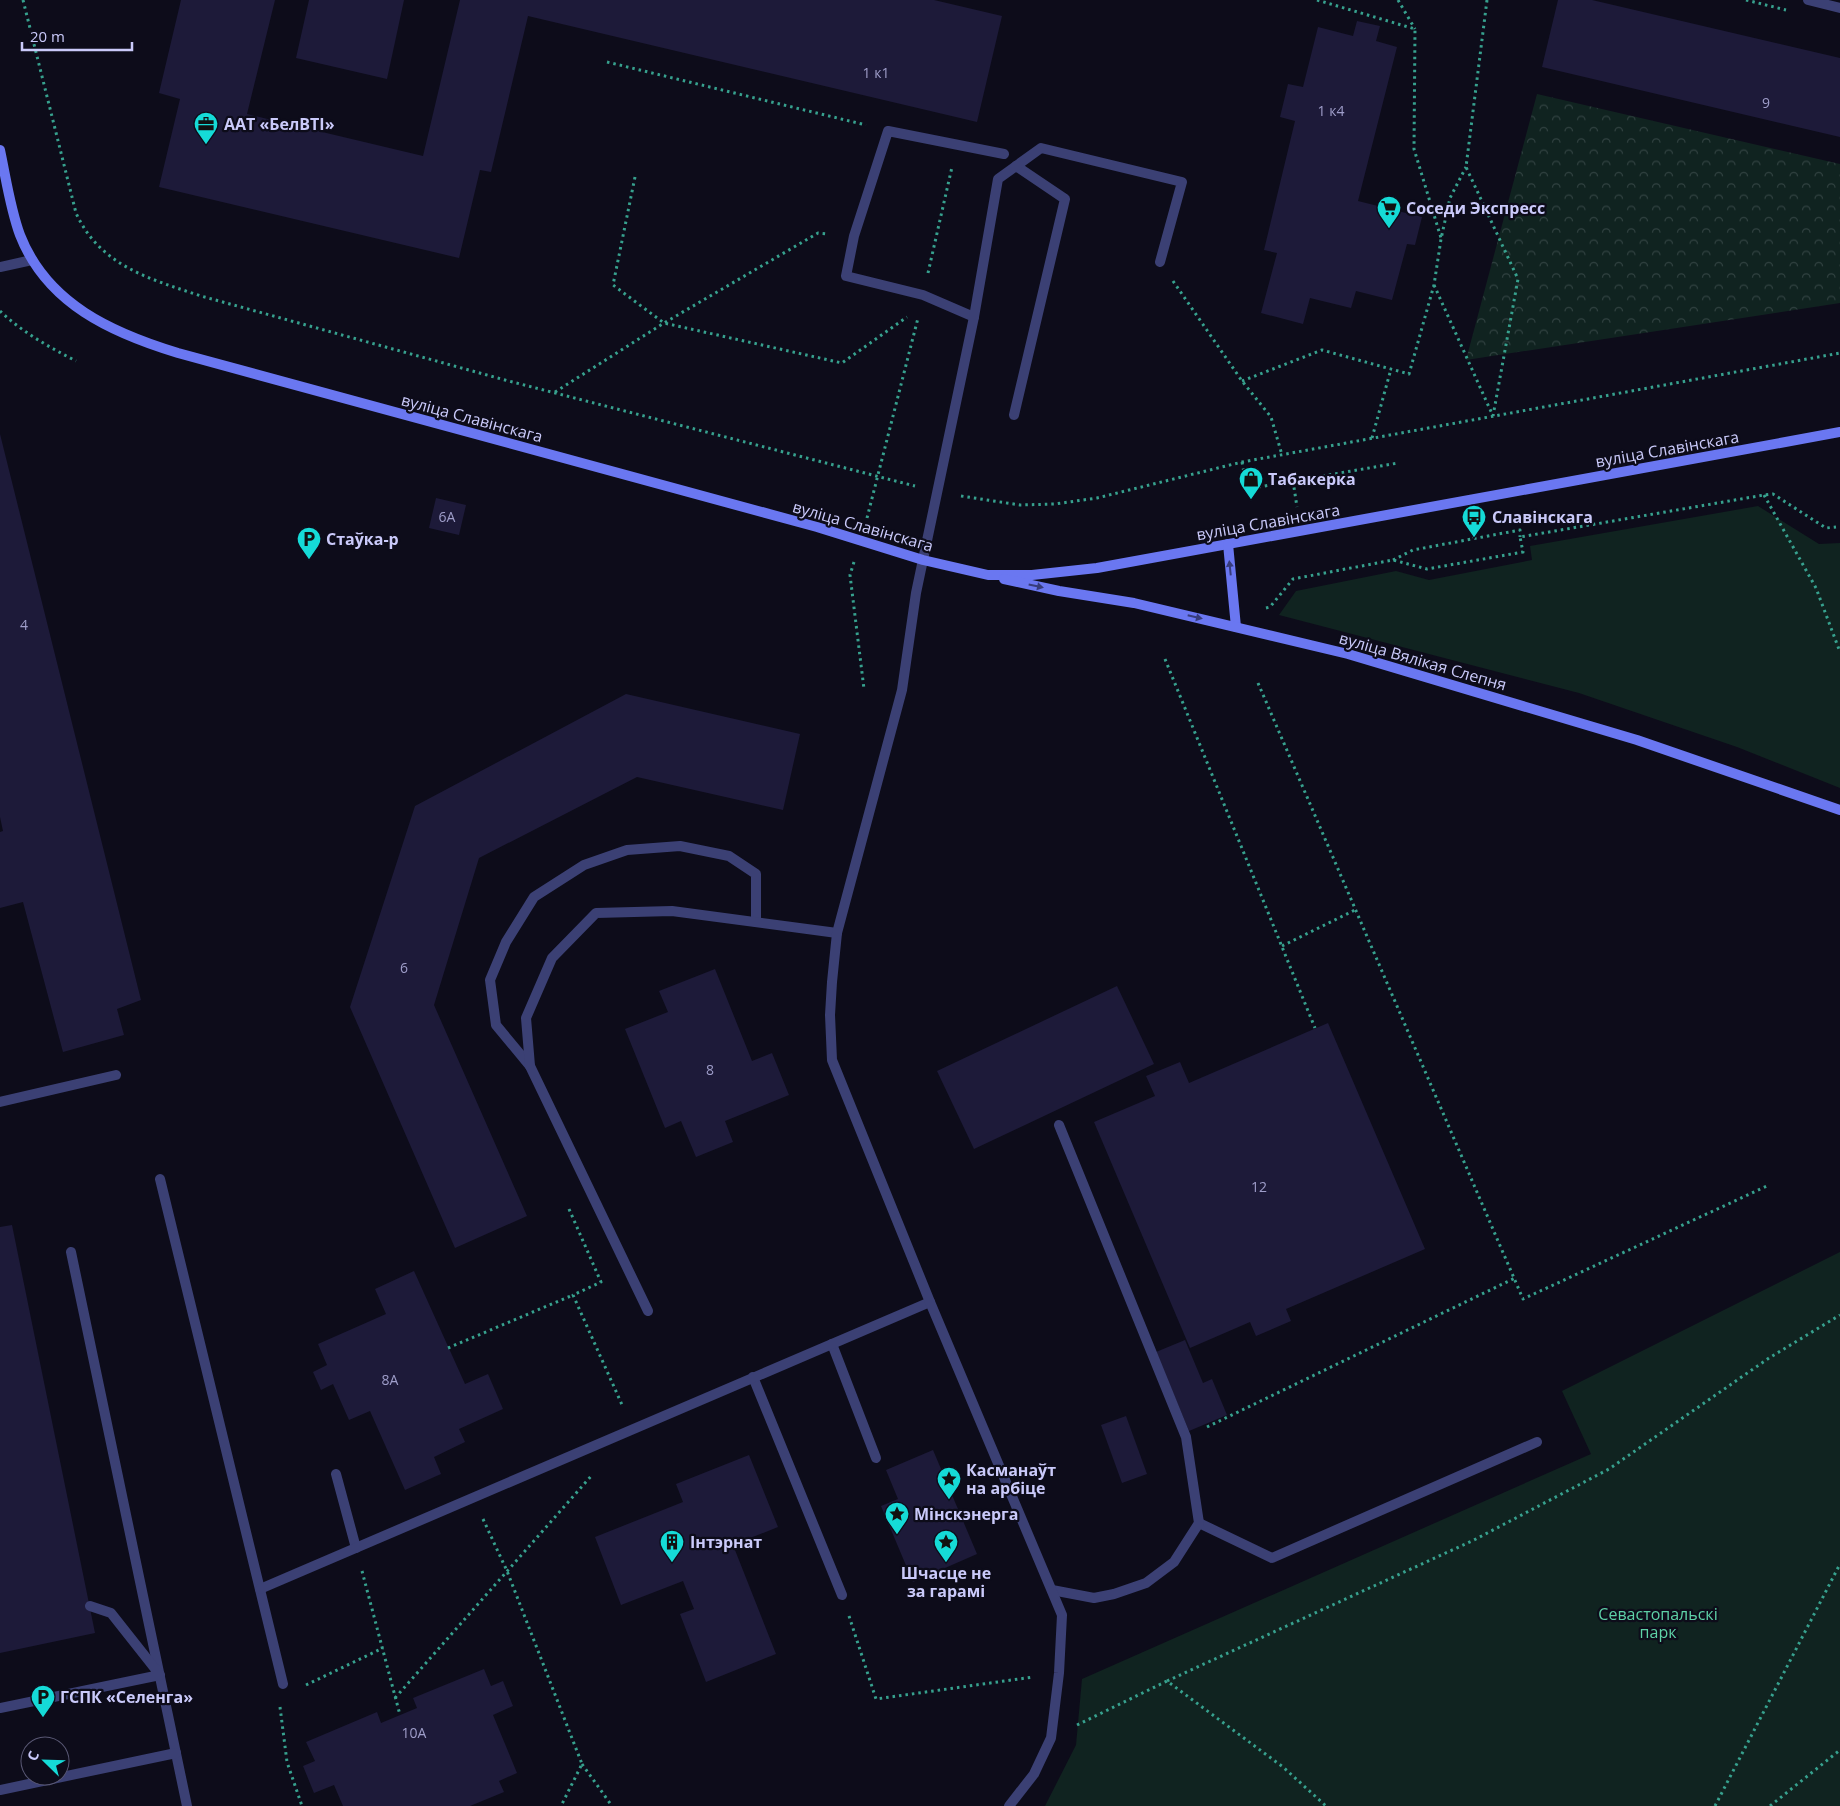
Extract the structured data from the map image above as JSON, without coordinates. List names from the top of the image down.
{
  "streets": {
    "street": ["вуліца Славінскага", "вуліца Вялікая Слепня"]
  },
  "crossings": [
    ["вуліца Славінскага", "вуліца Вялікая Слепня"]
  ],
  "parks": ["Севастопальскі парк"],
  "places": {
    "office": ["ААТ «БелВТІ»"],
    "supermarket": ["Соседи Экспресс"],
    "shop": ["Табакерка"],
    "bus stop": ["Славінскага"],
    "parking": ["Стаўка-р", "ГСПК «Селенга»"],
    "place": ["Касманаўт на арбіце", "Мінскэнерга", "Шчасце не за гарамі"],
    "building": ["Інтэрнат"]
  },
  "house_numbers": [
    "1 к1",
    "9",
    "1 к4",
    "6А",
    "4",
    "6",
    "8",
    "12",
    "8А",
    "10А"
  ],
  "scale_bar": "20 m",
  "north": "top left"
}
